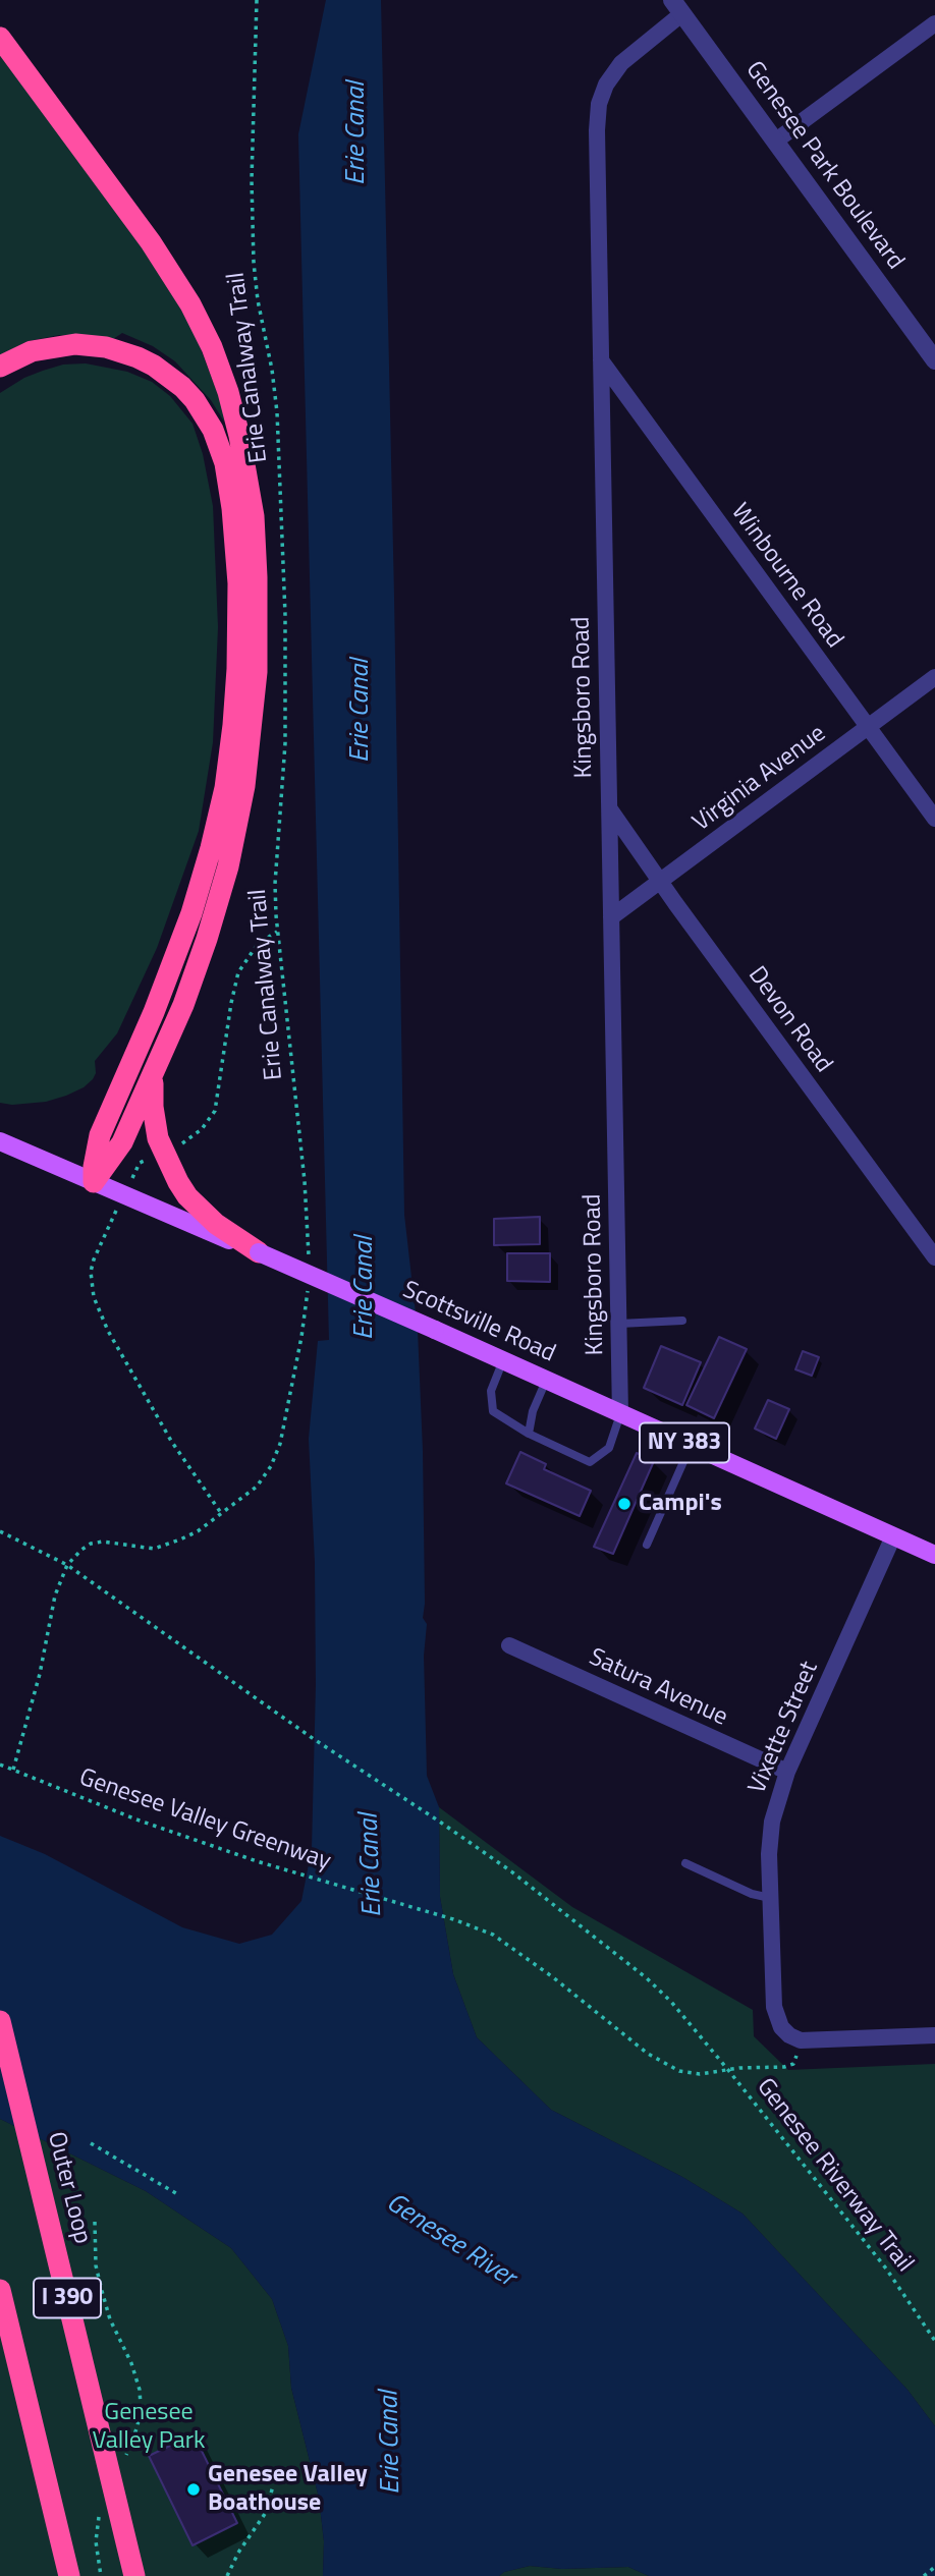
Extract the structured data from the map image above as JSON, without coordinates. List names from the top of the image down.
{
  "streets": {
    "highway": ["Outer Loop", "I 390"],
    "main road": ["Scottsville Road", "NY 383"],
    "street": [
      "Genesee Park Boulevard",
      "Winbourne Road",
      "Kingsboro Road",
      "Virginia Avenue",
      "Devon Road",
      "Satura Avenue",
      "Vixette Street"
    ],
    "path": ["Erie Canalway Trail", "Genesee Valley Greenway", "Genesee Riverway Trail"]
  },
  "crossings": [
    ["Genesee Park Boulevard", "Kingsboro Road"],
    ["Winbourne Road", "Kingsboro Road"],
    ["Winbourne Road", "Virginia Avenue"],
    ["Kingsboro Road", "Virginia Avenue"],
    ["Kingsboro Road", "Devon Road"],
    ["Kingsboro Road", "Scottsville Road"],
    ["Virginia Avenue", "Devon Road"],
    ["Scottsville Road", "Vixette Street"],
    ["Satura Avenue", "Vixette Street"],
    ["Vixette Street", "Genesee Valley Greenway"],
    ["Genesee Valley Greenway", "Genesee Riverway Trail"]
  ],
  "water": ["Erie Canal", "Genesee River"],
  "parks": ["Genesee Valley Park"],
  "places": ["Campi's", "Genesee Valley Boathouse"]
}
